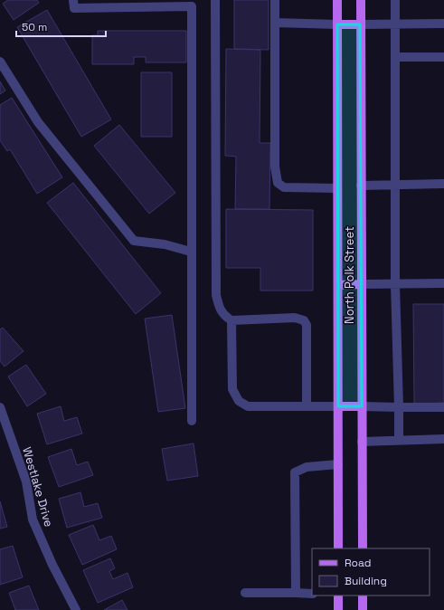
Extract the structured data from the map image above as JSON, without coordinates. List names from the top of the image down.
{
  "streets": {
    "main road": ["North Polk Street"],
    "street": ["Westlake Drive"]
  },
  "legend": ["Road", "Building"],
  "scale_bar": "50 m"
}
